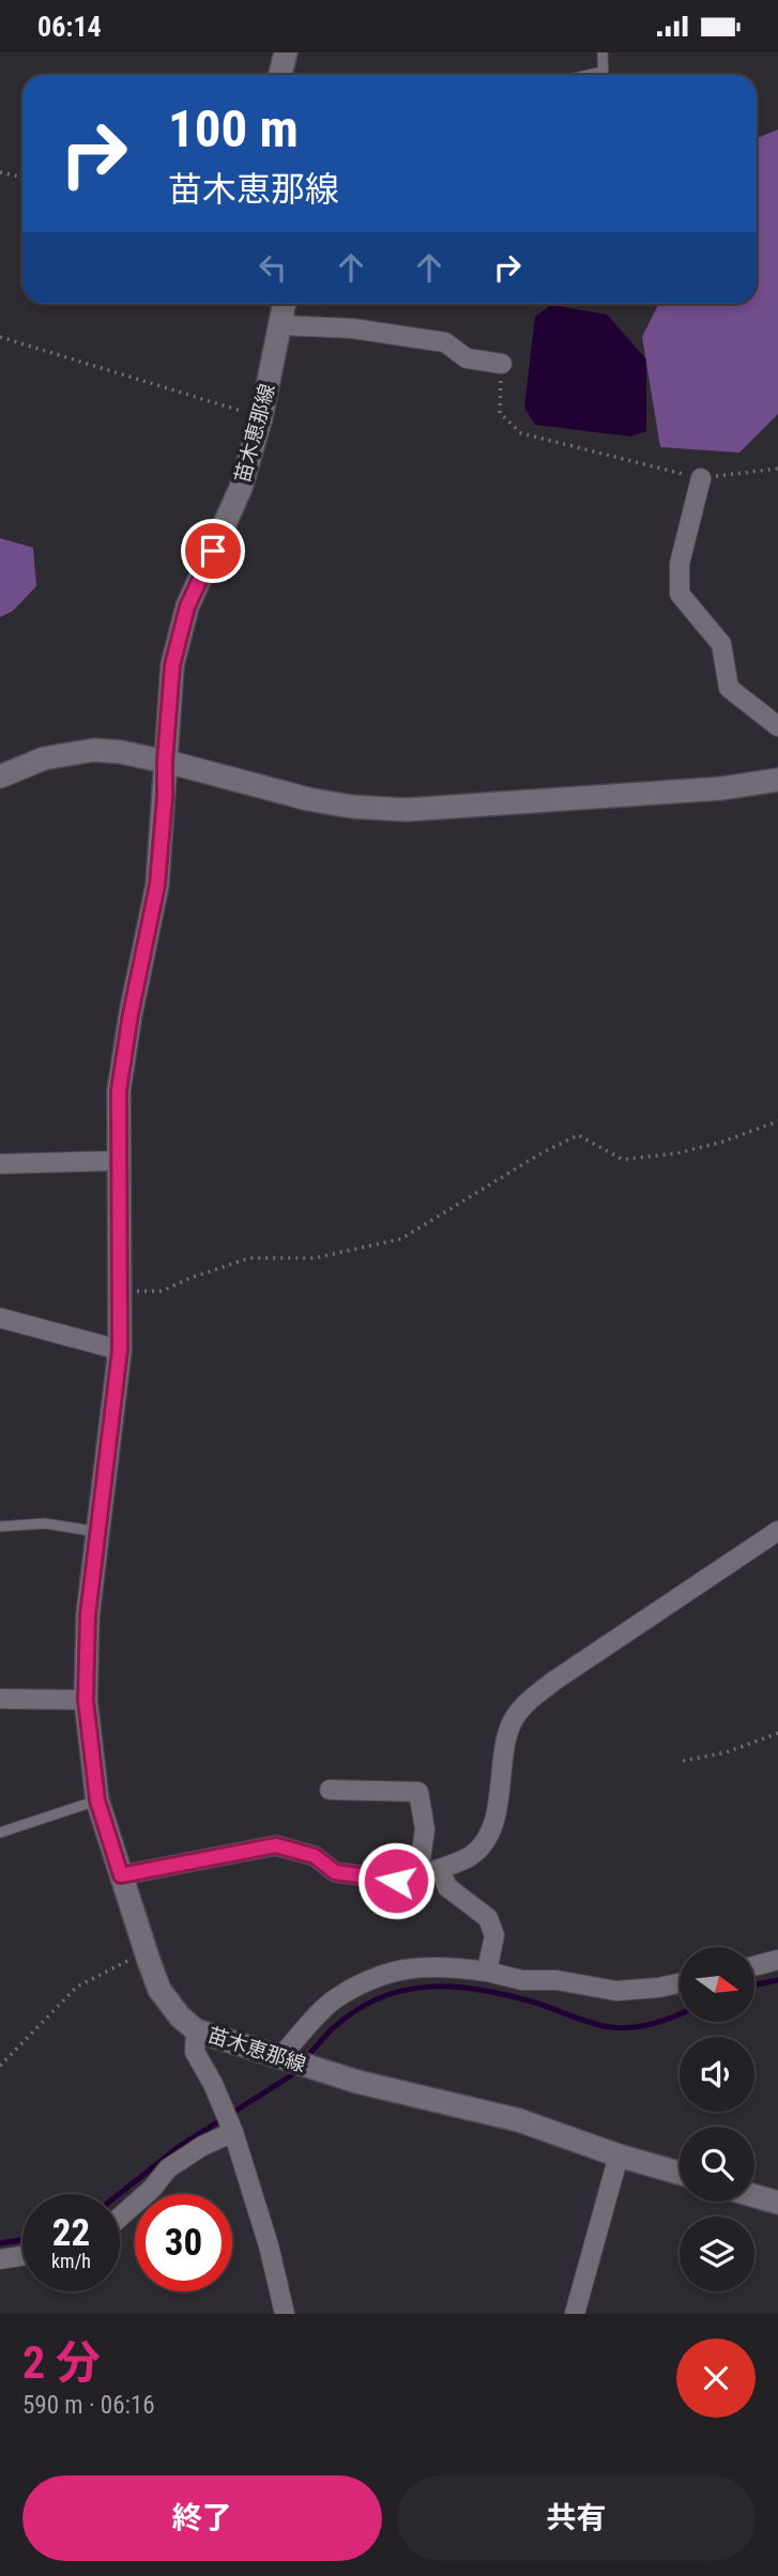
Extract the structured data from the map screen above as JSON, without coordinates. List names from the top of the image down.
{
  "streets": {
    "main road": ["苗木恵那線"]
  },
  "north": "right",
  "page": {
    "status": "06:14",
    "turn": ["100 m", "苗木恵那線"],
    "speed": "22 km/h",
    "limit": "30",
    "heading": ["2 分", "590 m · 06:16"],
    "buttons": ["終了", "共有"]
  }
}
